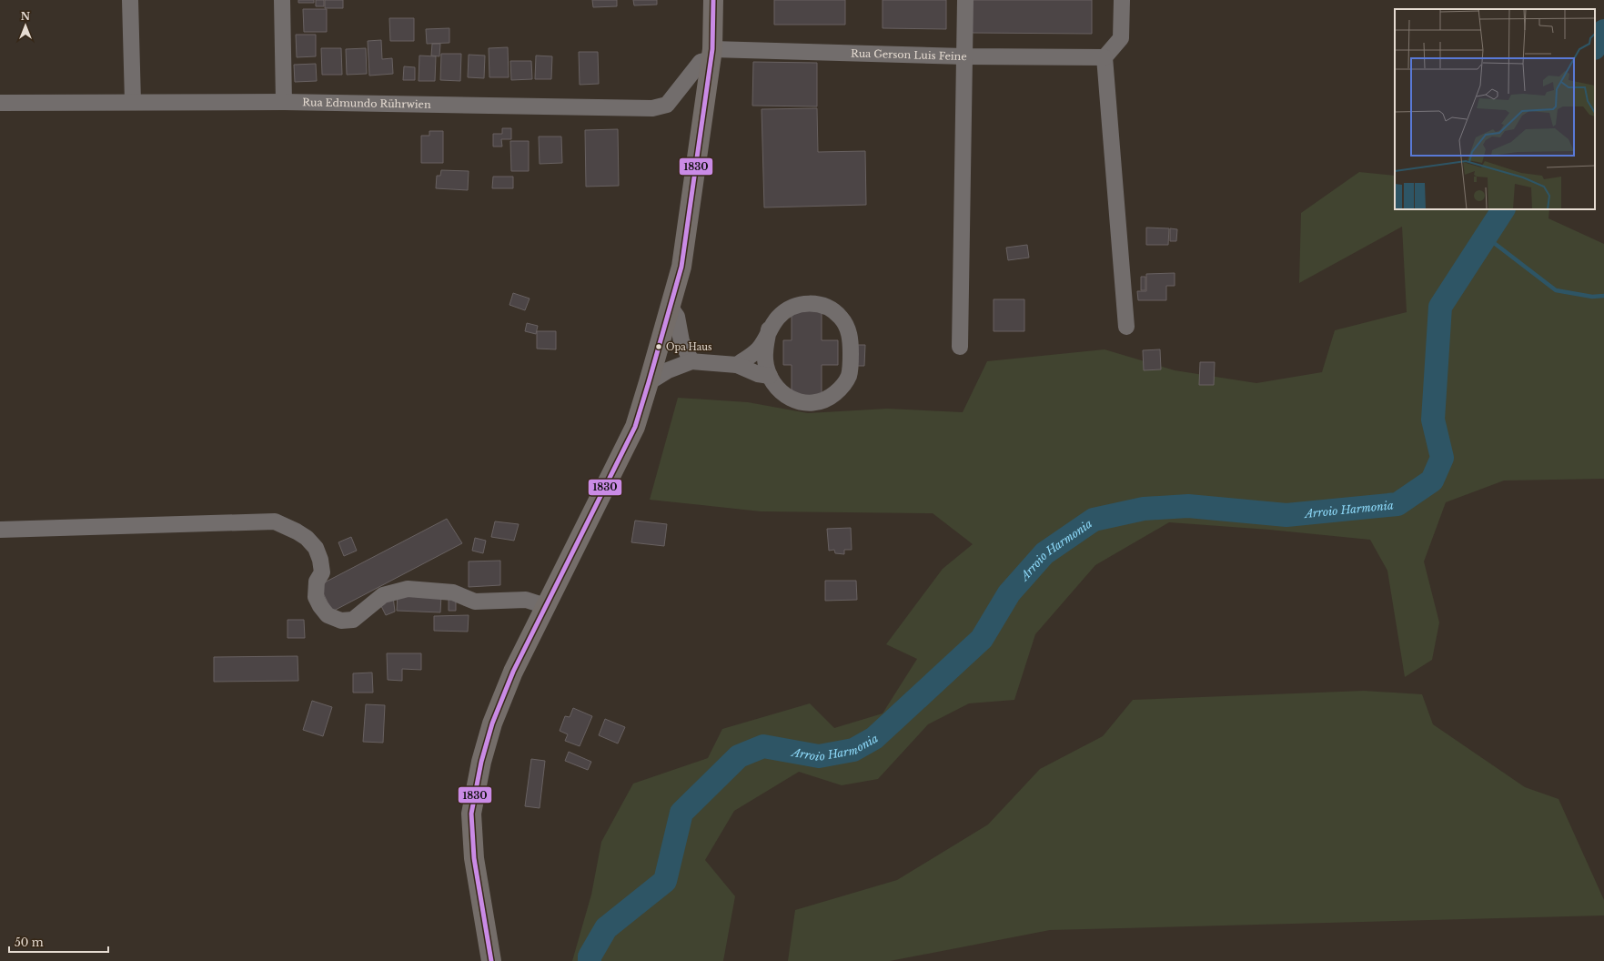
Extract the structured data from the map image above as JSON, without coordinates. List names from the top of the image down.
{
  "streets": {
    "street": ["Rua Gerson Luis Feine", "Rua Edmundo Rührwien"]
  },
  "crossings": [
    ["Rua Gerson Luis Feine", "Rua Edmundo Rührwien"]
  ],
  "water": ["Arroio Harmonia"],
  "places": ["Opa Haus"],
  "lines": ["transit line 1830"],
  "scale_bar": "50 m",
  "north": "top"
}
